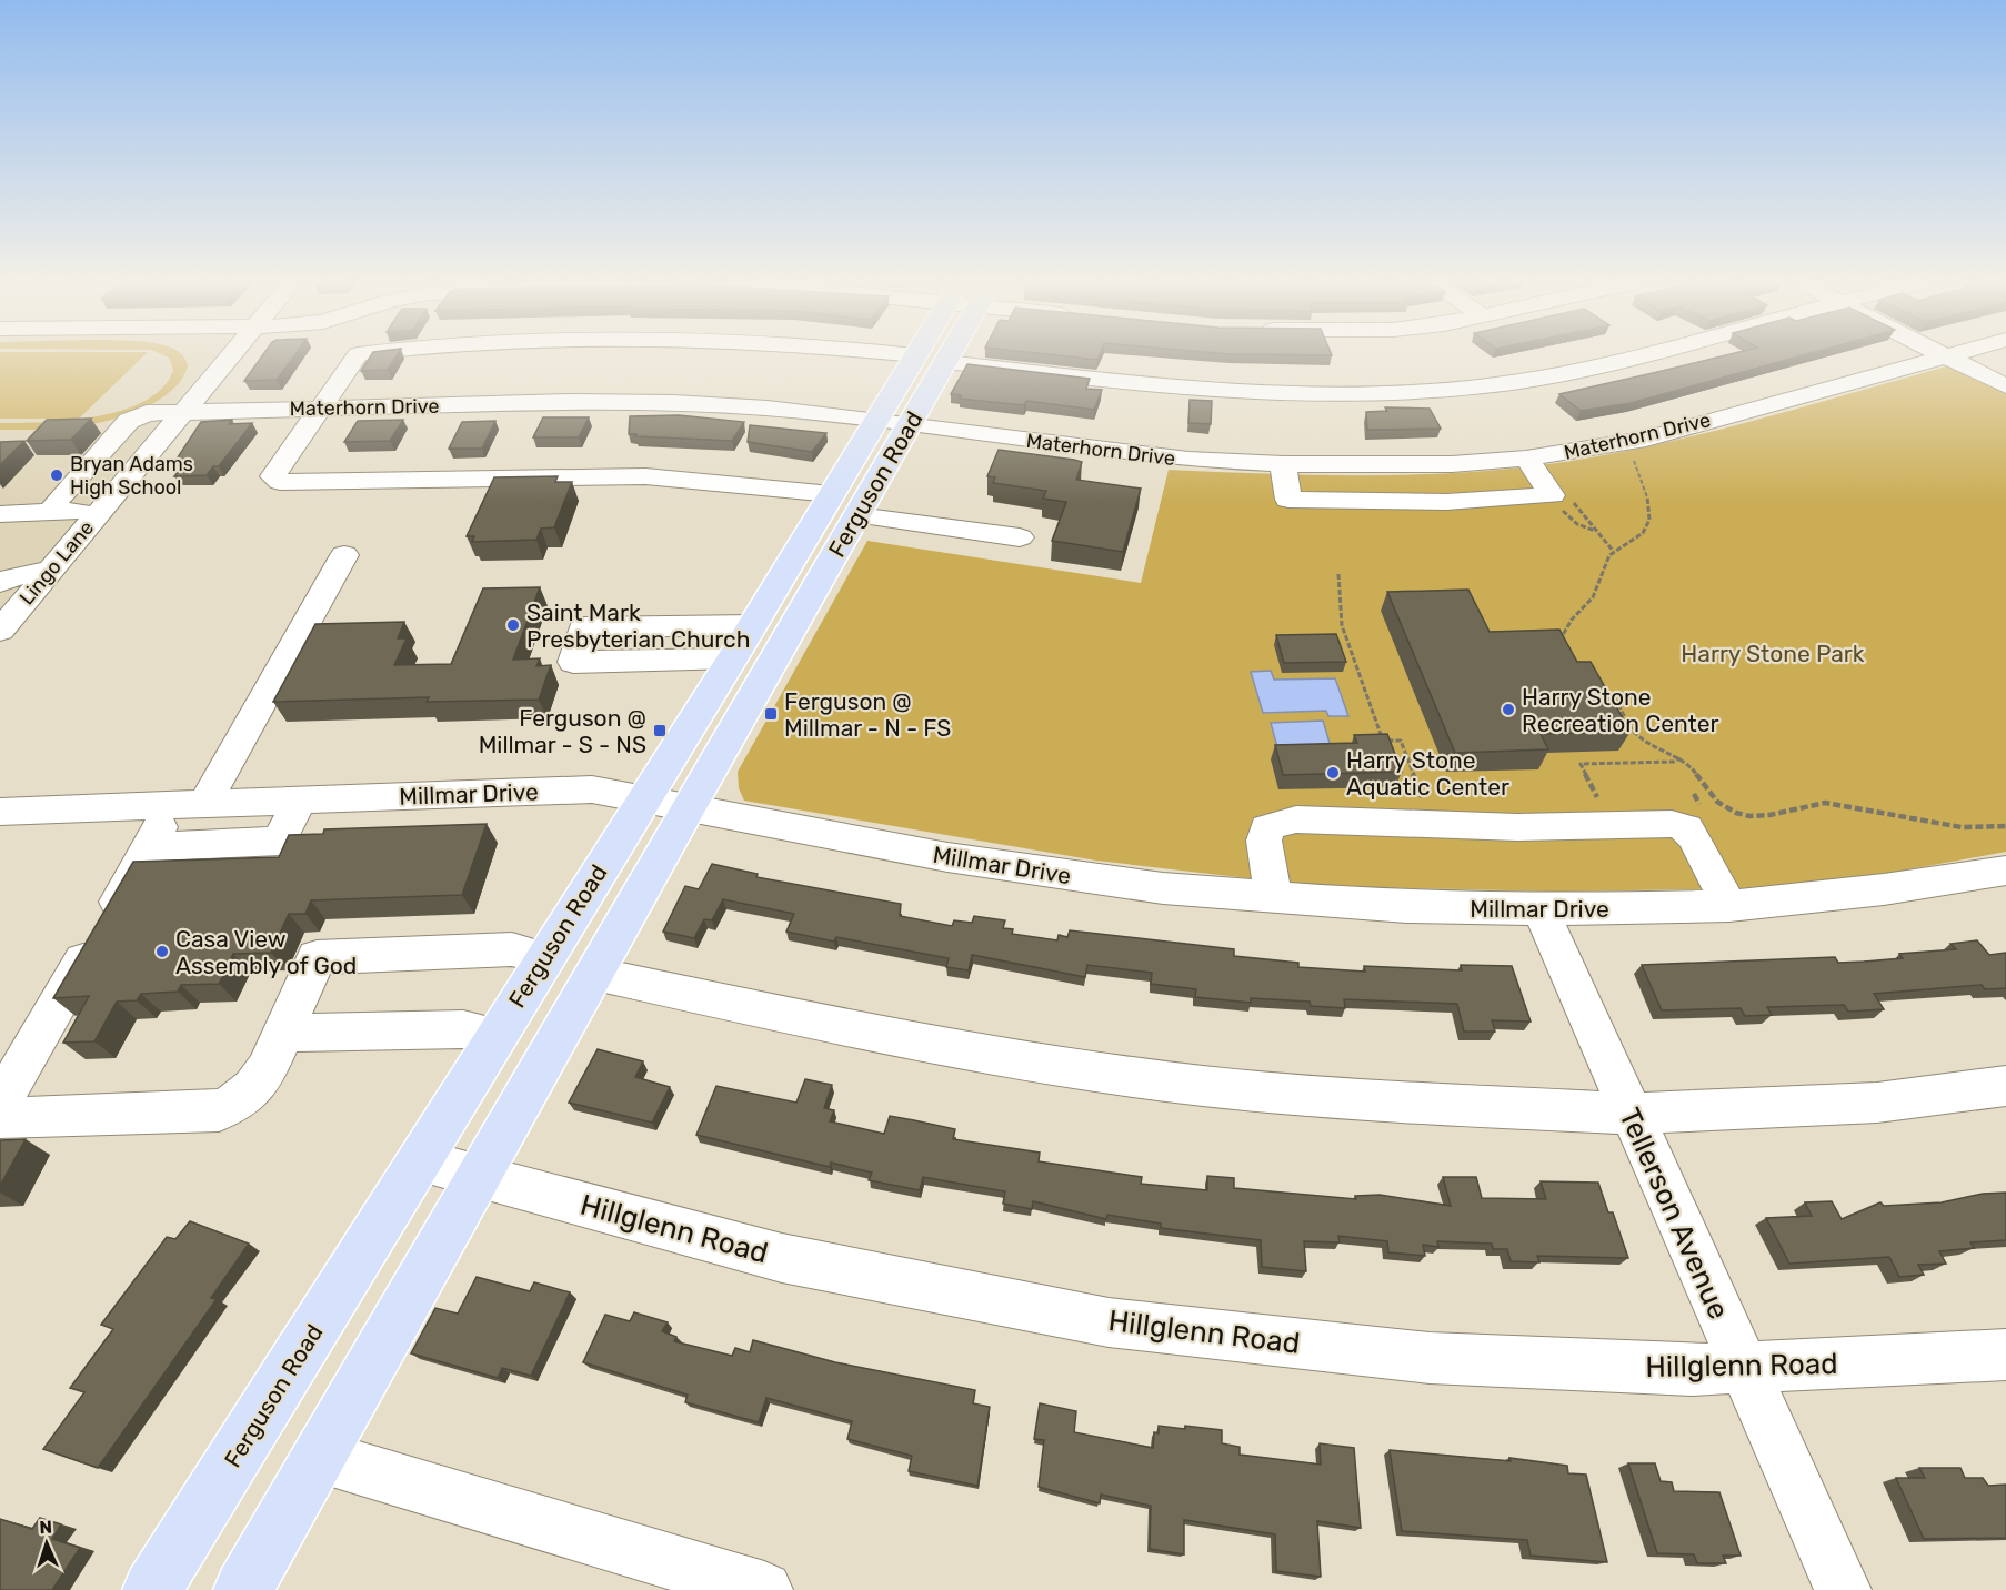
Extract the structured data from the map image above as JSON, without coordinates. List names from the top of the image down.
{
  "streets": {
    "main road": ["Ferguson Road"],
    "street": [
      "Materhorn Drive",
      "Lingo Lane",
      "Millmar Drive",
      "Tellerson Avenue",
      "Hillglenn Road"
    ]
  },
  "crossings": [
    ["Materhorn Drive", "Ferguson Road"],
    ["Materhorn Drive", "Lingo Lane"],
    ["Ferguson Road", "Millmar Drive"],
    ["Ferguson Road", "Hillglenn Road"],
    ["Millmar Drive", "Tellerson Avenue"],
    ["Tellerson Avenue", "Hillglenn Road"]
  ],
  "parks": ["Harry Stone Park"],
  "places": {
    "other": [
      "Bryan Adams High School",
      "Saint Mark Presbyterian Church",
      "Harry Stone Recreation Center",
      "Harry Stone Aquatic Center",
      "Casa View Assembly of God"
    ],
    "transit": ["Ferguson @ Millmar - N - FS", "Ferguson @ Millmar - S - NS"]
  },
  "north": "top"
}
